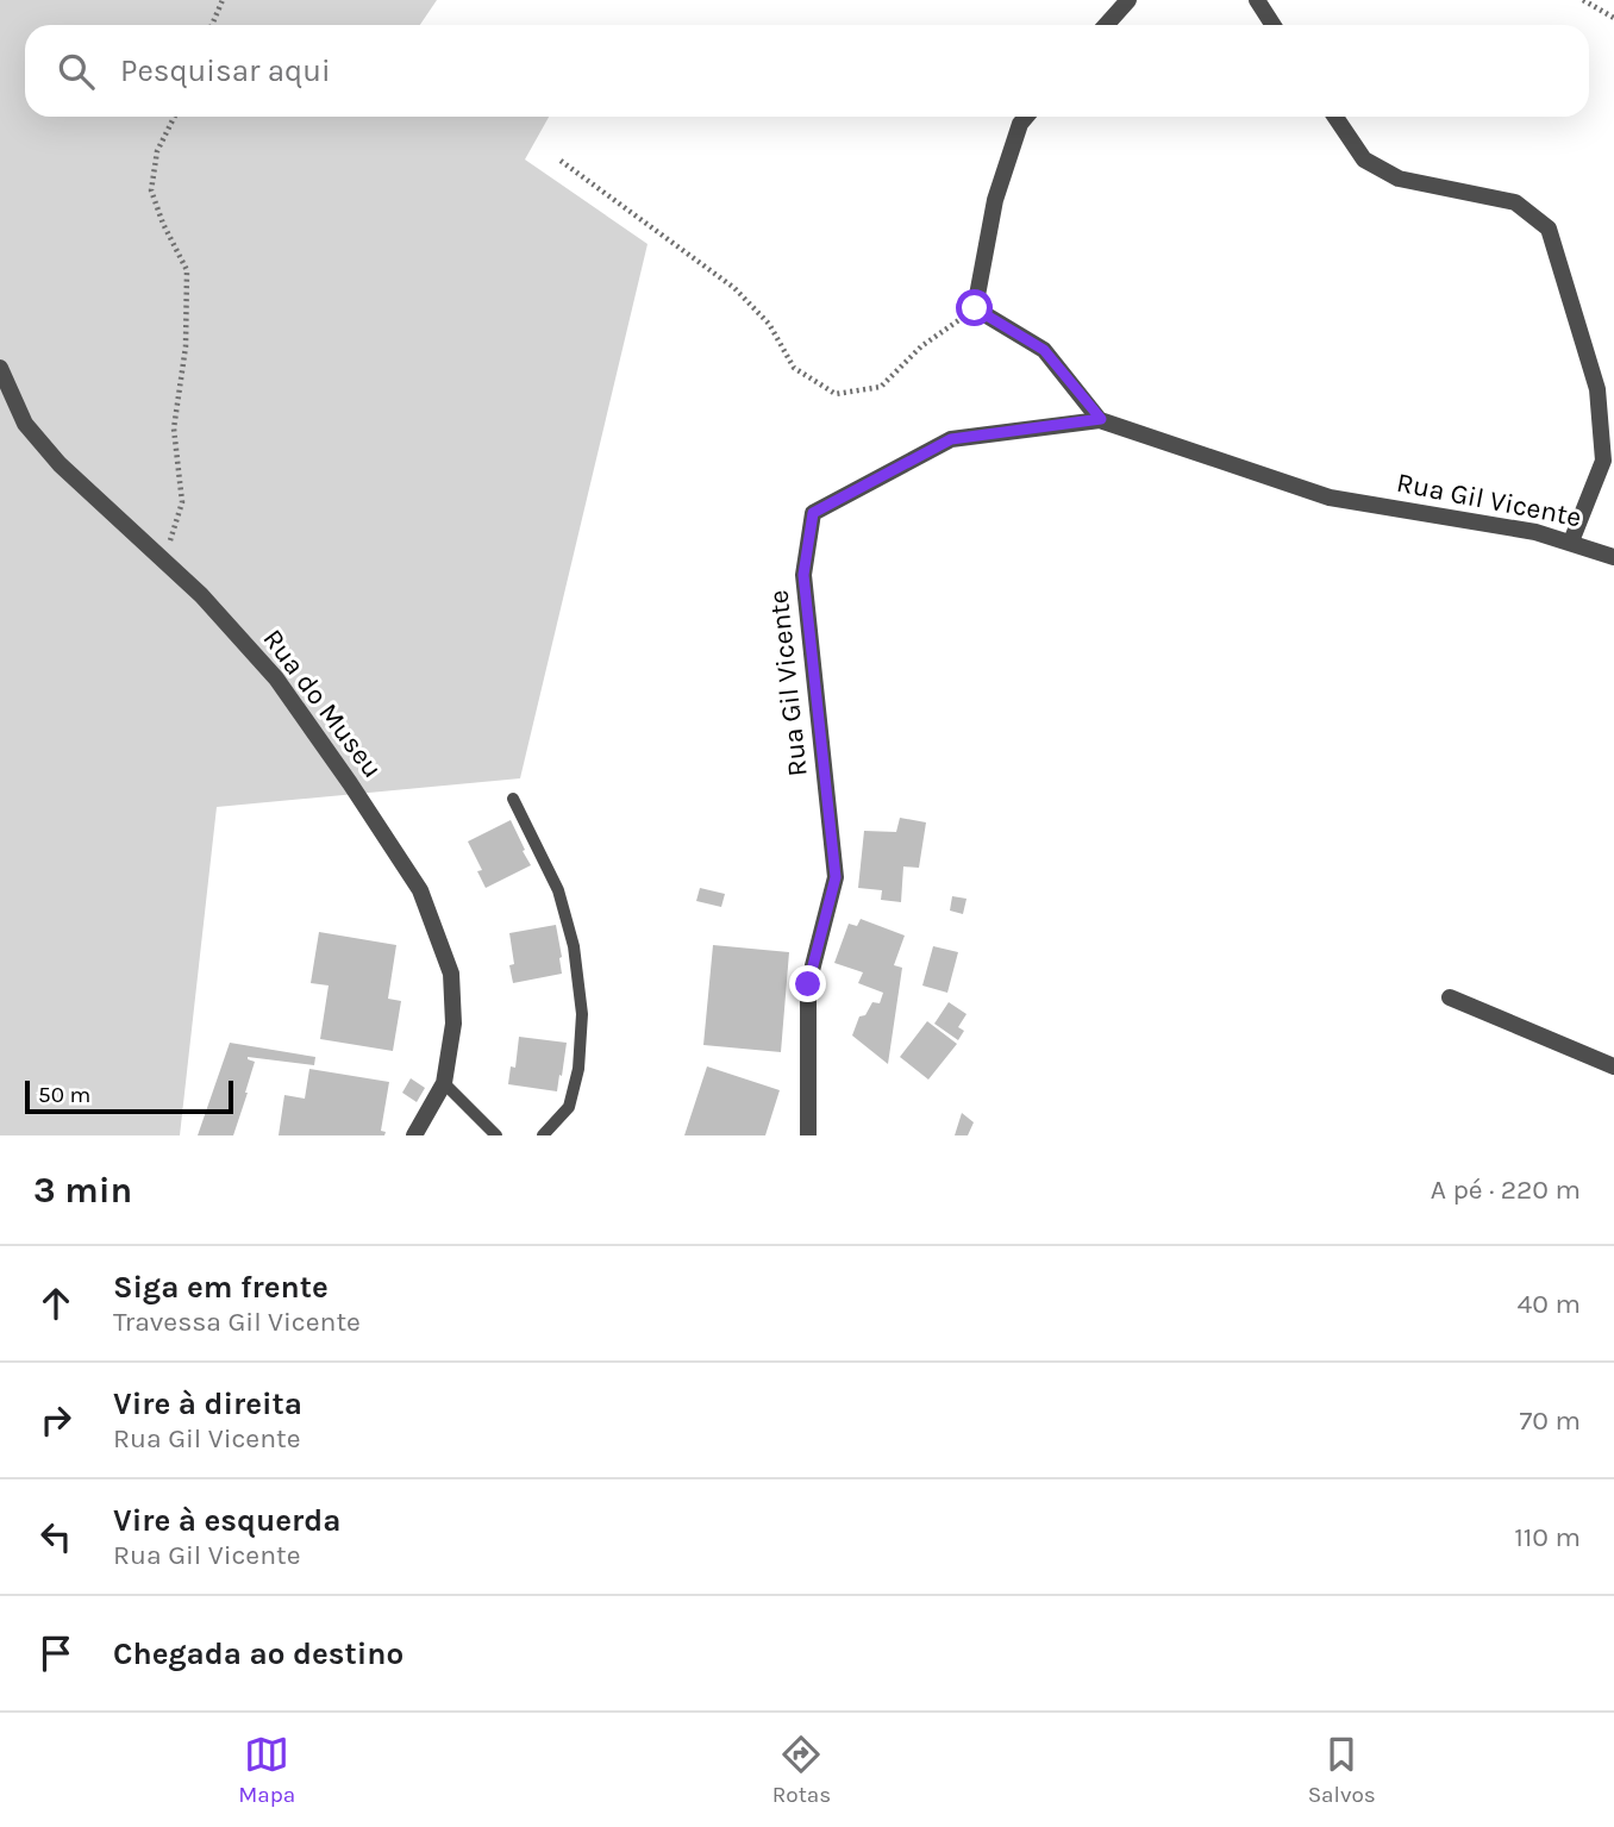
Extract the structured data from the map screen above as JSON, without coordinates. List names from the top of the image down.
{
  "streets": {
    "street": ["Rua Gil Vicente", "Rua do Museu"]
  },
  "scale_bar": "50 m",
  "page": {
    "search": "Pesquisar aqui",
    "scale": "50 m",
    "heading": ["3 min", "A pé · 220 m"],
    "list": [
      ["Siga em frente", "Travessa Gil Vicente", "40 m"],
      ["Vire à direita", "Rua Gil Vicente", "70 m"],
      ["Vire à esquerda", "Rua Gil Vicente", "110 m"],
      "Chegada ao destino"
    ],
    "nav": ["Mapa", "Rotas", "Salvos"]
  }
}
